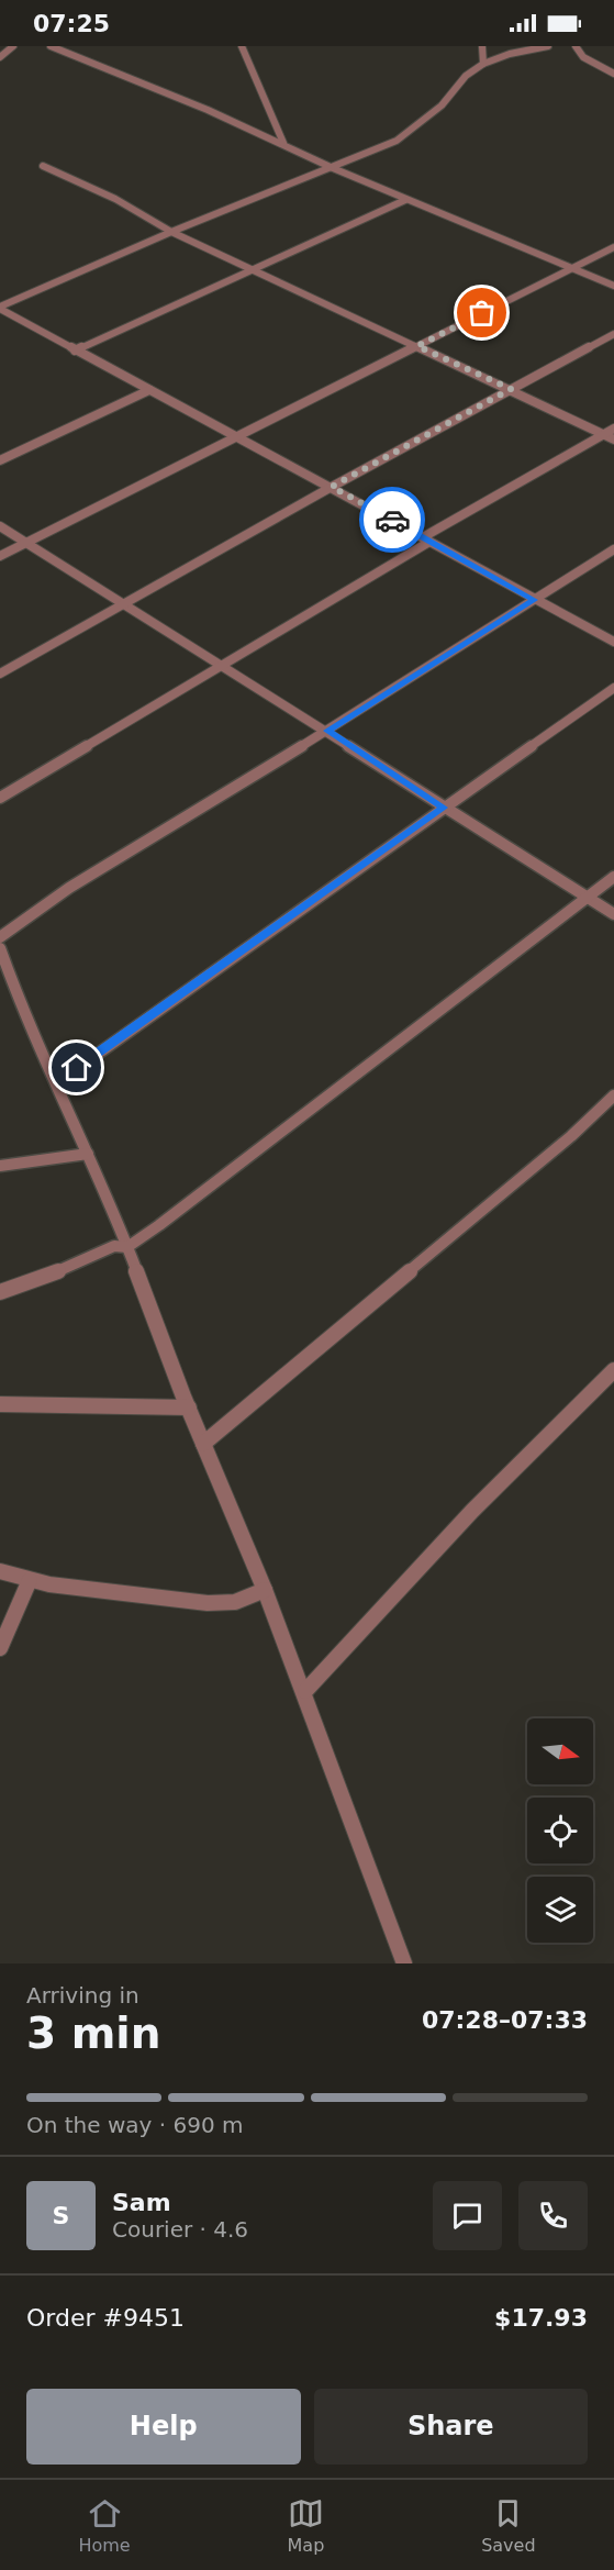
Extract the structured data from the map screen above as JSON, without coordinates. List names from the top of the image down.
{
  "north": "right",
  "page": {
    "status": "07:25",
    "heading": ["3 min", "Arriving in", "07:28–07:33"],
    "panel": [
      "Sam",
      "Courier · 4.6",
      "Order #9451",
      "$17.93"
    ],
    "bar": "On the way · 690 m",
    "round": "S",
    "buttons": ["Help", "Share"],
    "tabs": ["Home", "Map", "Saved"]
  }
}
